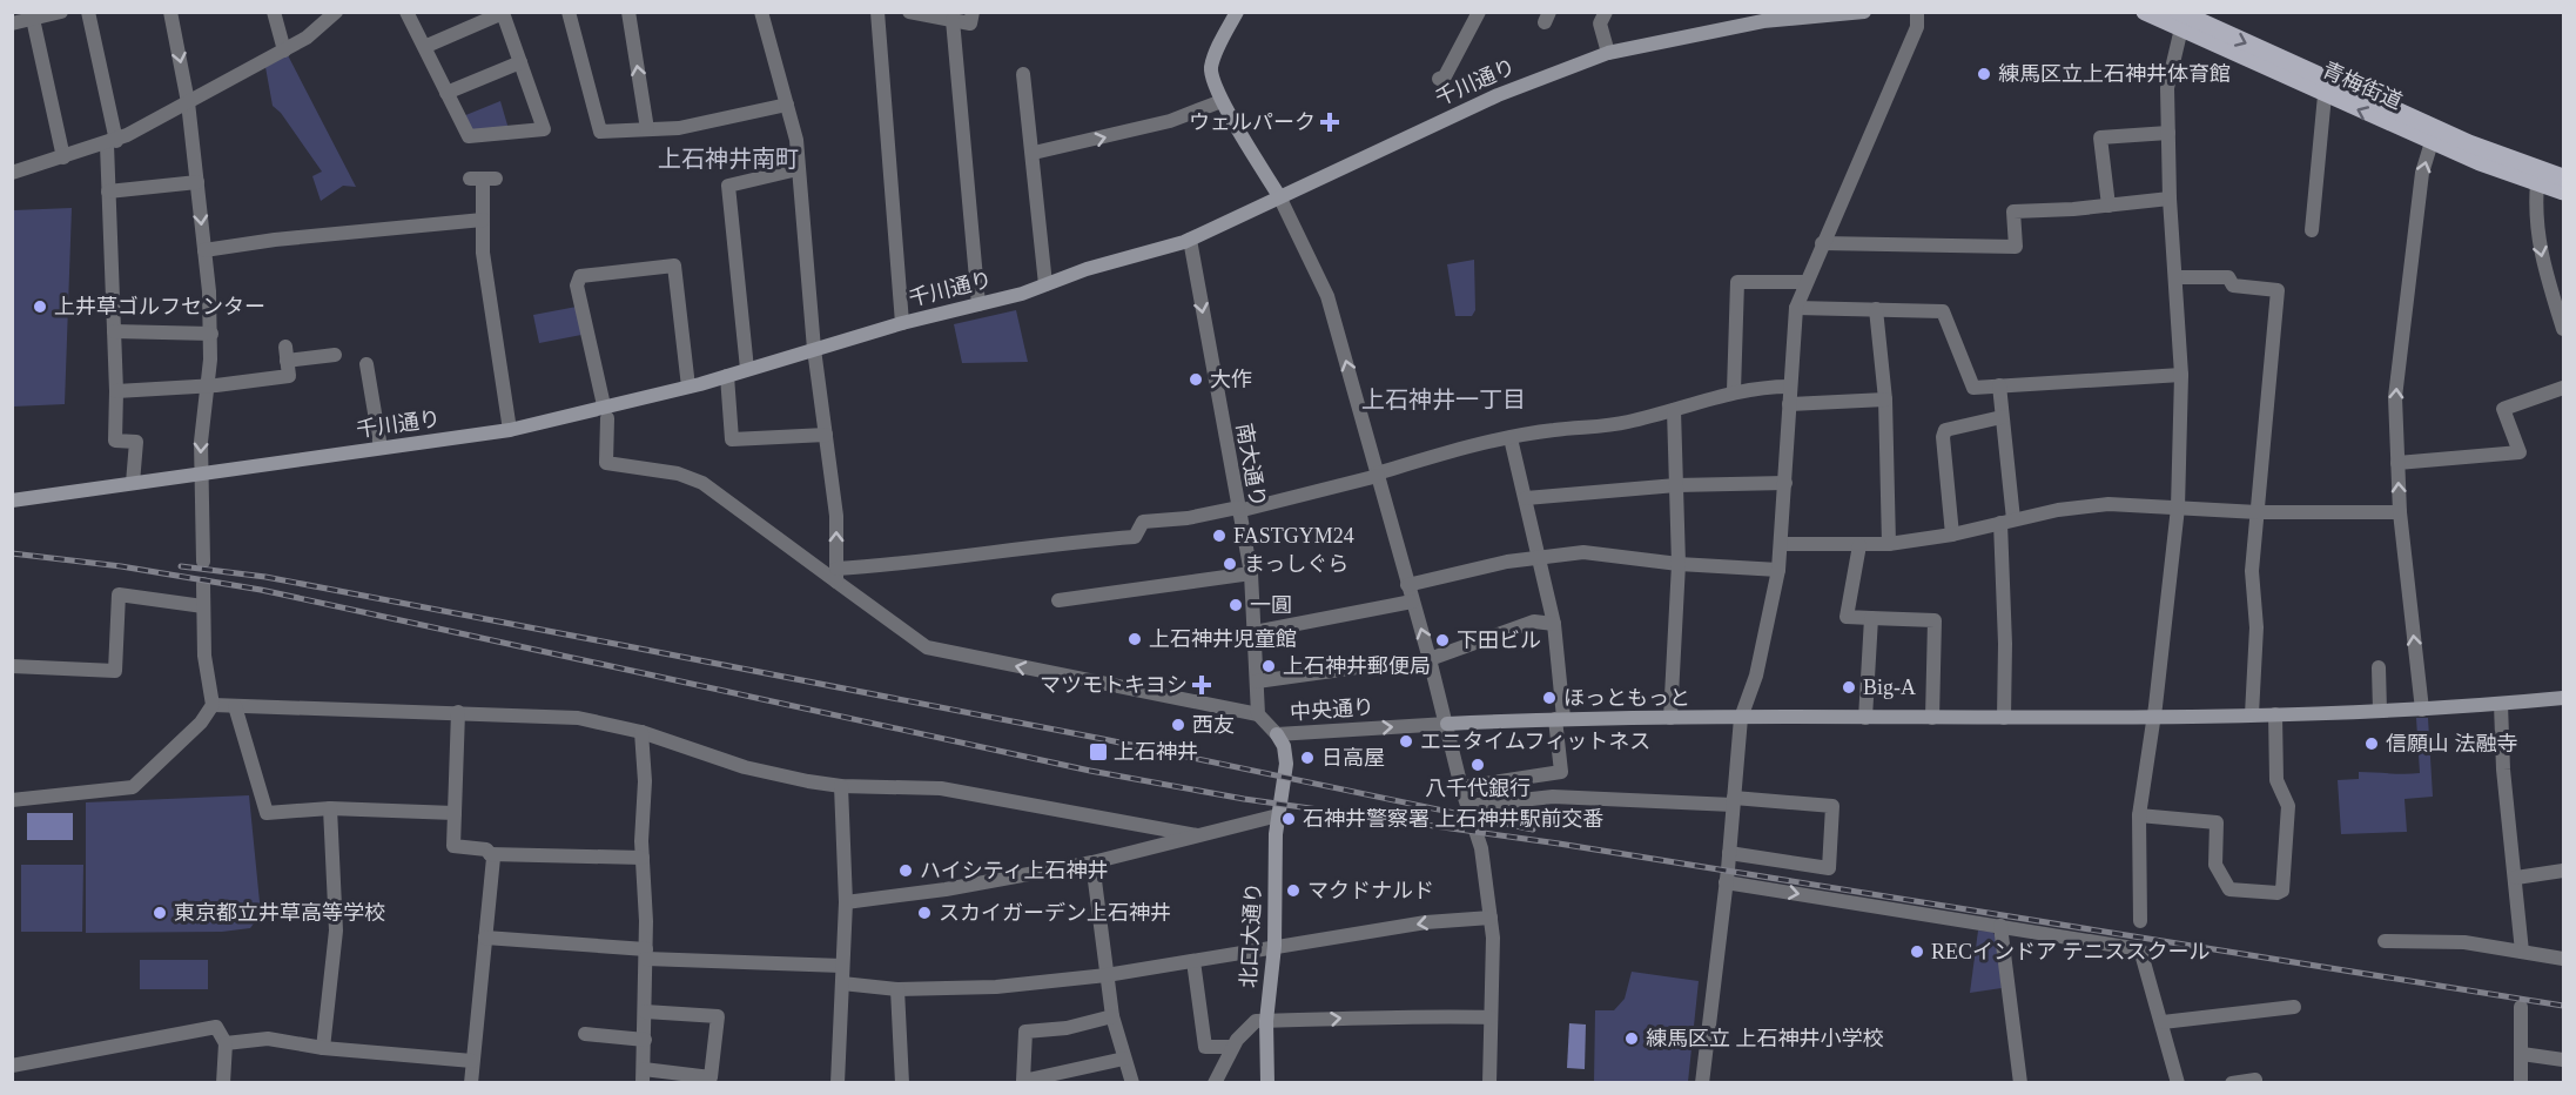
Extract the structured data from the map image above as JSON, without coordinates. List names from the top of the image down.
{
  "streets": {
    "main road": [
      "千川通り",
      "青梅街道",
      "中央通り",
      "北口大通り"
    ],
    "street": ["南大通り"]
  },
  "crossings": [
    ["千川通り", "南大通り"],
    ["中央通り", "北口大通り"]
  ],
  "districts": ["上石神井南町", "上石神井一丁目"],
  "places": {
    "other": [
      "練馬区立上石神井体育館",
      "上井草ゴルフセンター",
      "大作",
      "FASTGYM24",
      "まっしぐら",
      "一圓",
      "上石神井児童館",
      "下田ビル",
      "上石神井郵便局",
      "Big-A",
      "ほっともっと",
      "西友",
      "エニタイムフィットネス",
      "信願山 法融寺",
      "日高屋",
      "八千代銀行",
      "石神井警察署 上石神井駅前交番",
      "ハイシティ上石神井",
      "マクドナルド",
      "東京都立井草高等学校",
      "スカイガーデン上石神井",
      "RECインドア テニススクール",
      "練馬区立 上石神井小学校"
    ],
    "health": ["ウェルパーク", "マツモトキヨシ"],
    "transit": ["上石神井"]
  }
}
